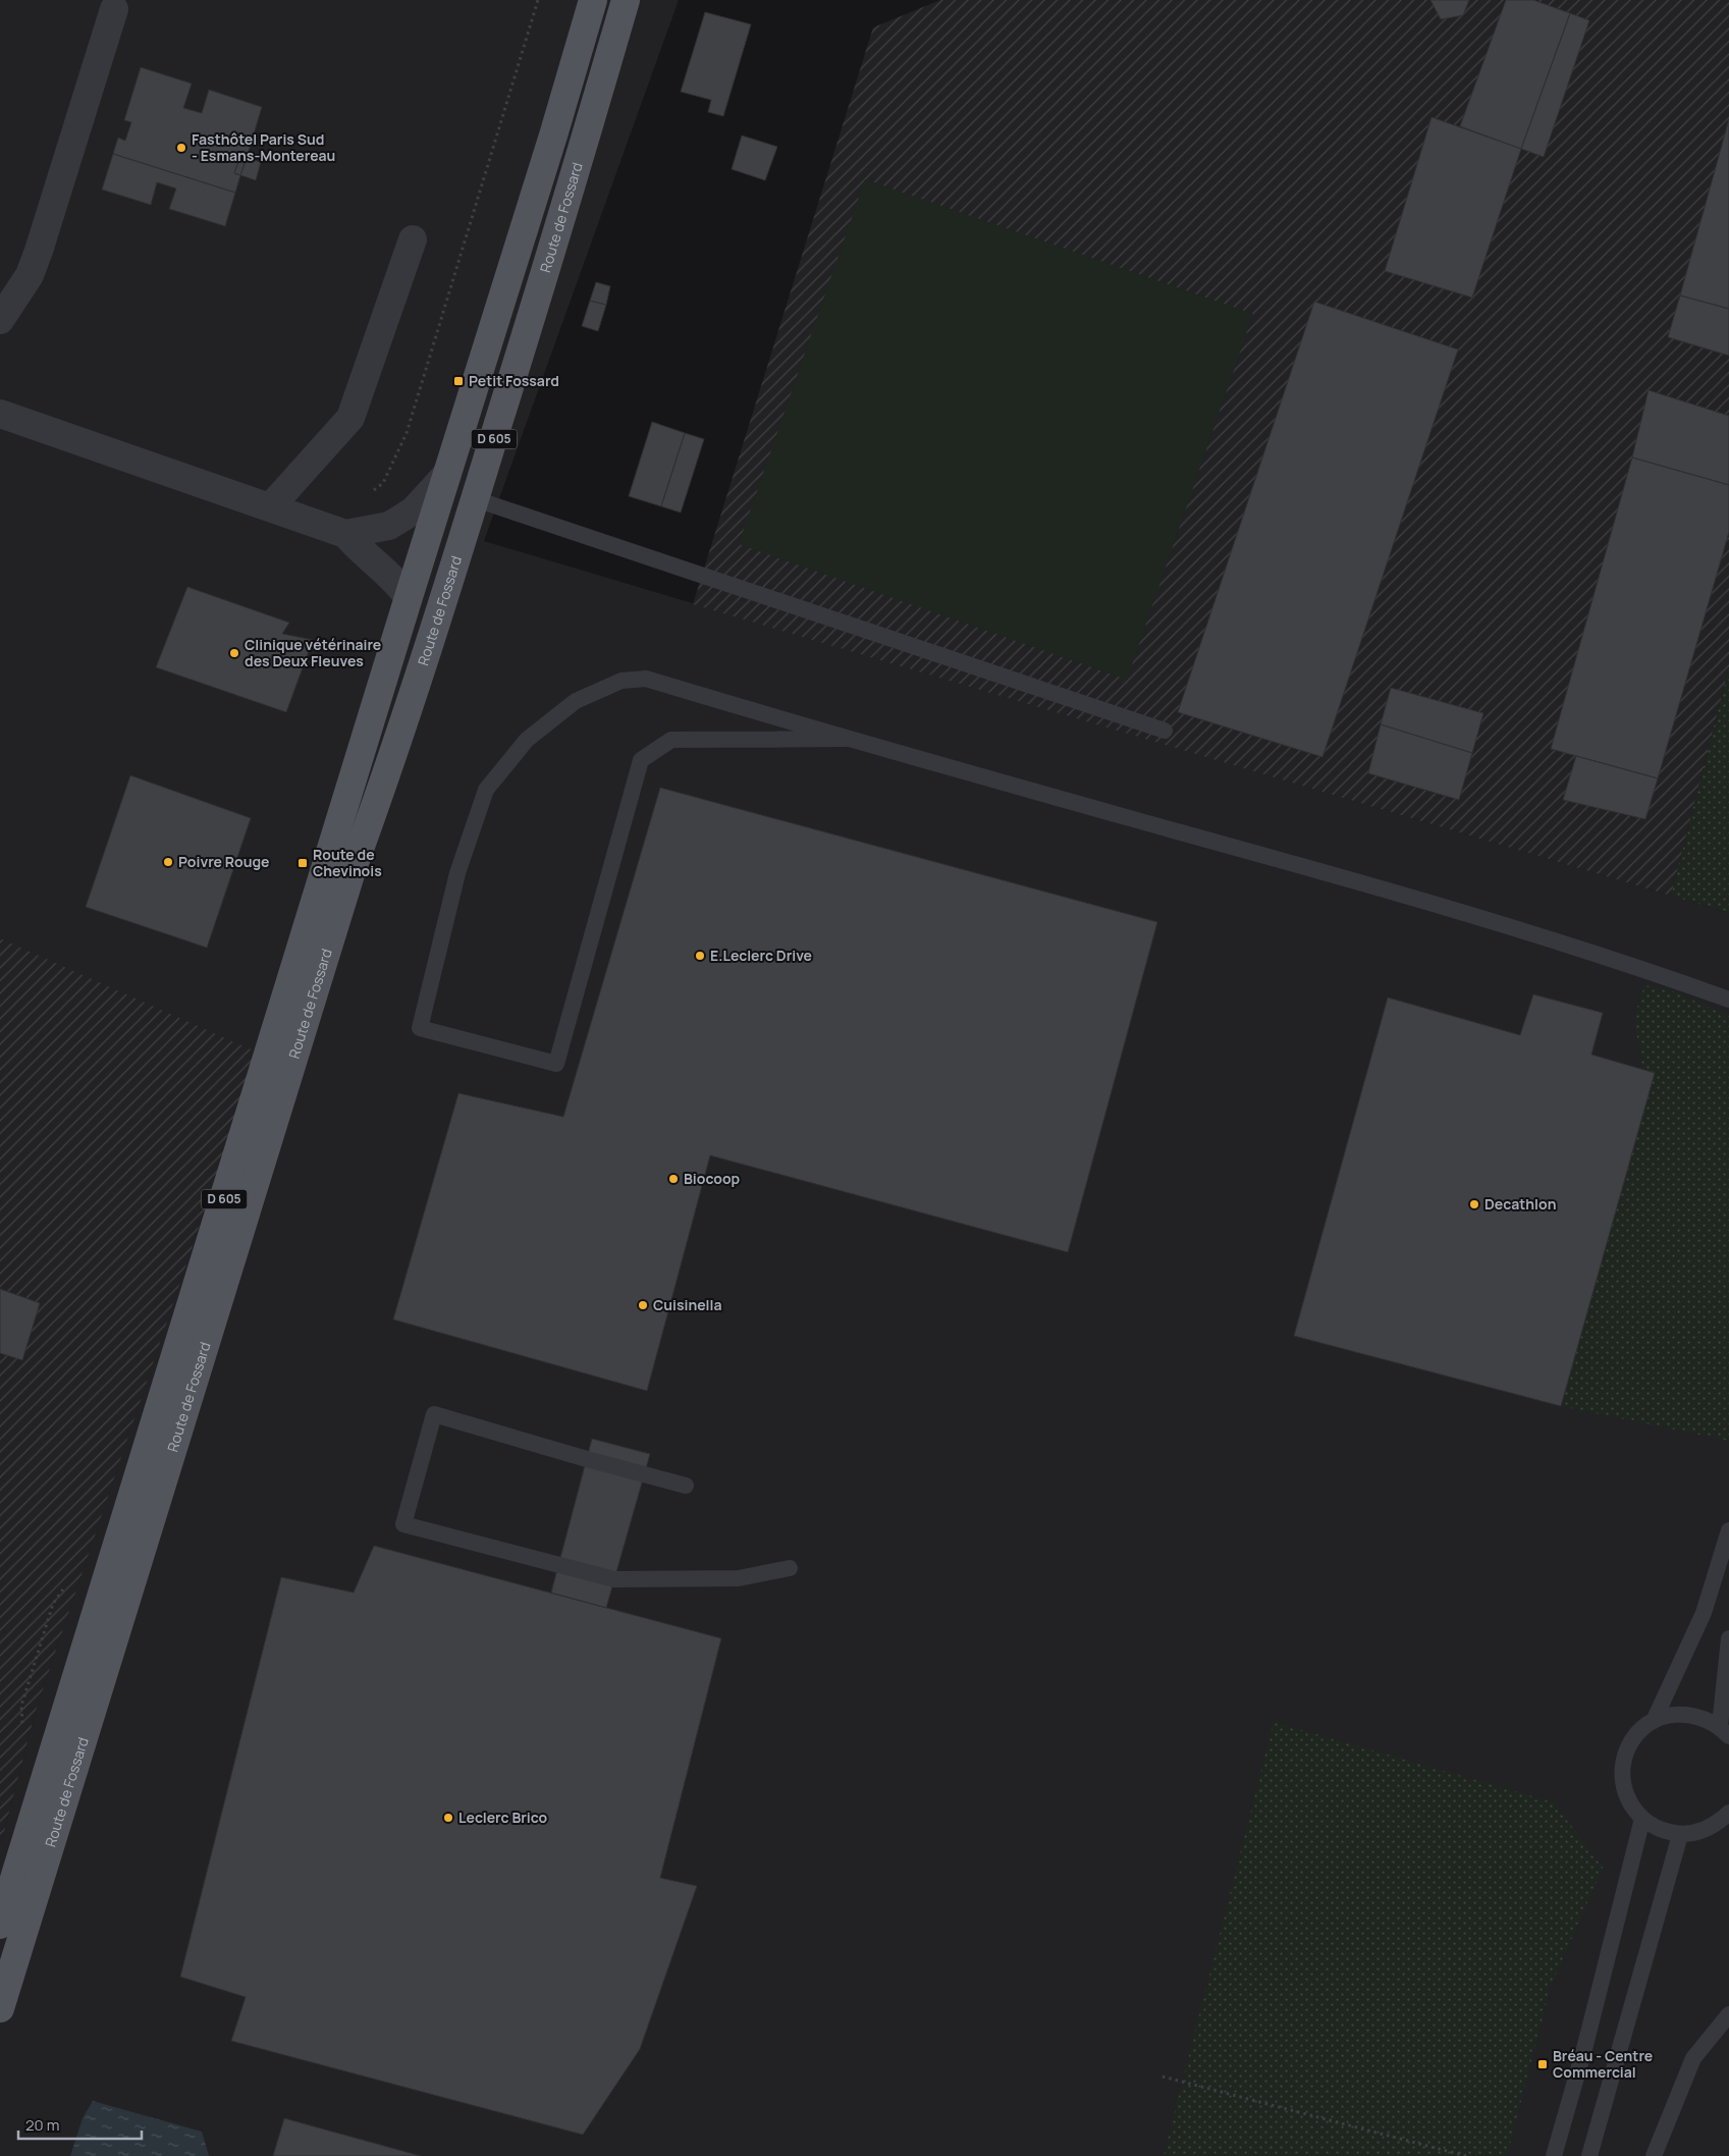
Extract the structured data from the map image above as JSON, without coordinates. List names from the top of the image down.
{
  "streets": {
    "main road": ["Route de Fossard", "D 605"]
  },
  "places": {
    "other": [
      "Fasthôtel Paris Sud - Esmans-Montereau",
      "Clinique vétérinaire des Deux Fleuves",
      "Poivre Rouge",
      "E.Leclerc Drive",
      "Biocoop",
      "Decathlon",
      "Cuisinella",
      "Leclerc Brico"
    ],
    "transit": ["Petit Fossard", "Route de Chevinois", "Bréau - Centre Commercial"]
  },
  "scale_bar": "20 m"
}
